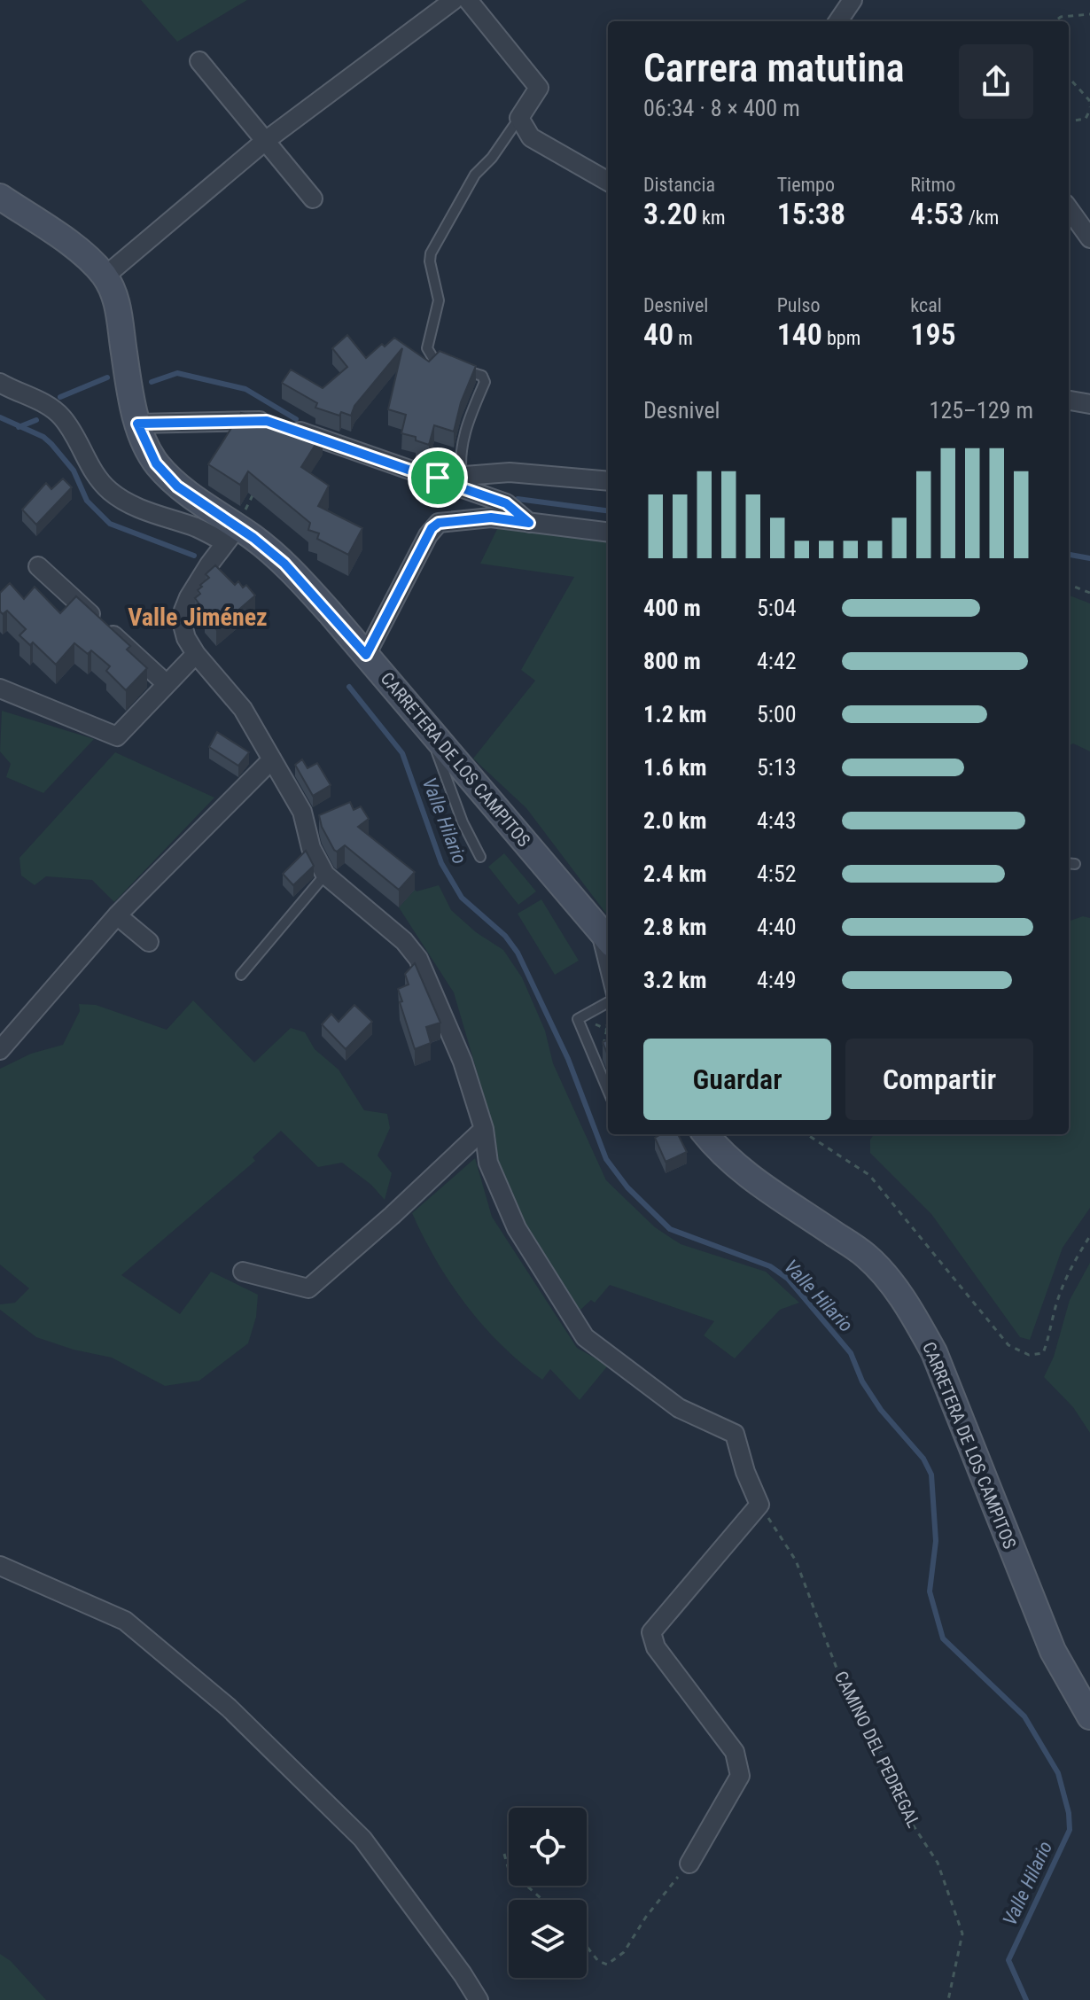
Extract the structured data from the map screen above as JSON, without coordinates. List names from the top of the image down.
{
  "streets": {
    "main road": ["CARRETERA DE LOS CAMPITOS"],
    "path": ["CAMINO DEL PEDREGAL"]
  },
  "districts": ["Valle Jiménez"],
  "water": ["Valle Hilario"],
  "page": {
    "heading": ["Carrera matutina", "06:34 · 8 × 400 m"],
    "stats": [
      ["Distancia", "3.20 km"],
      ["Tiempo", "15:38"],
      ["Ritmo", "4:53 /km"],
      ["Desnivel", "40 m"],
      ["Pulso", "140 bpm"],
      ["kcal", "195"]
    ],
    "chart": ["Desnivel", "125–129 m"],
    "list": [
      {
        "name": "400 m",
        "note": "5:04"
      },
      {
        "name": "800 m",
        "note": "4:42"
      },
      {
        "name": "1.2 km",
        "note": "5:00"
      },
      {
        "name": "1.6 km",
        "note": "5:13"
      },
      {
        "name": "2.0 km",
        "note": "4:43"
      },
      {
        "name": "2.4 km",
        "note": "4:52"
      },
      {
        "name": "2.8 km",
        "note": "4:40"
      },
      {
        "name": "3.2 km",
        "note": "4:49"
      }
    ],
    "buttons": ["Guardar", "Compartir"]
  }
}
